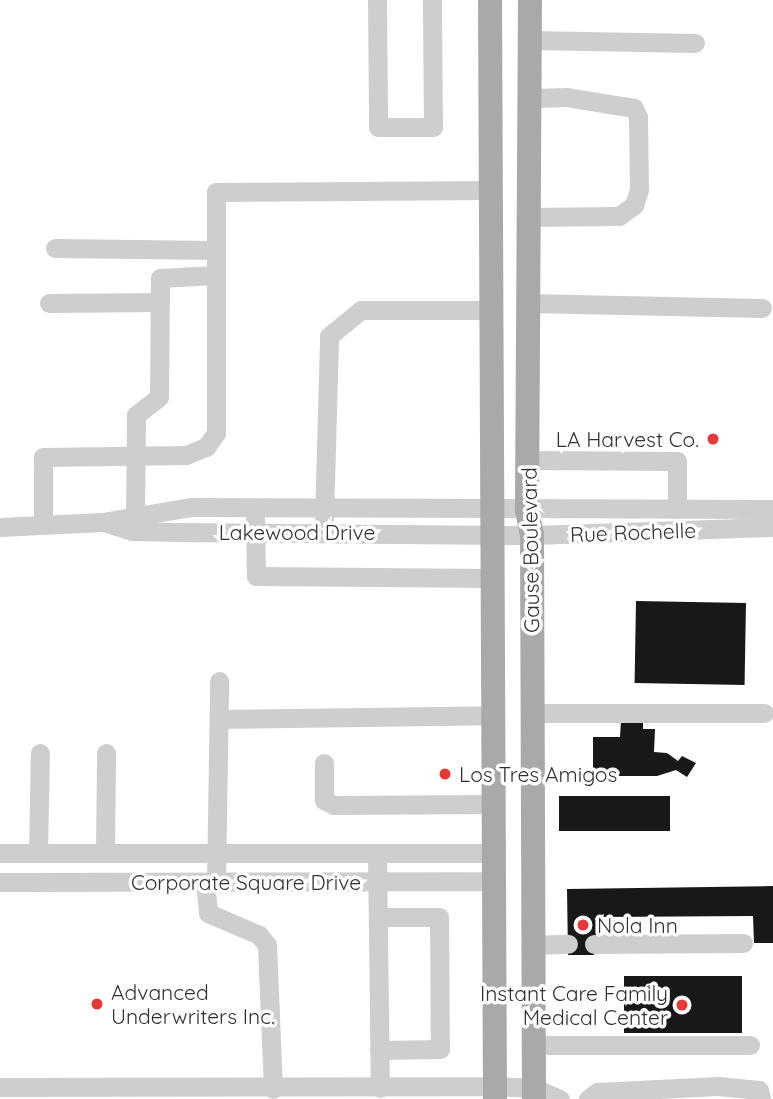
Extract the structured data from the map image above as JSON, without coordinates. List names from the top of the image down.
{
  "streets": {
    "main road": ["Gause Boulevard"],
    "street": ["Lakewood Drive", "Rue Rochelle", "Corporate Square Drive"]
  },
  "crossings": [
    ["Lakewood Drive", "Rue Rochelle"],
    ["Lakewood Drive", "Gause Boulevard"],
    ["Rue Rochelle", "Gause Boulevard"],
    ["Gause Boulevard", "Corporate Square Drive"]
  ],
  "places": [
    "LA Harvest Co.",
    "Los Tres Amigos",
    "Nola Inn",
    "Advanced Underwriters Inc.",
    "Instant Care Family Medical Center"
  ]
}
